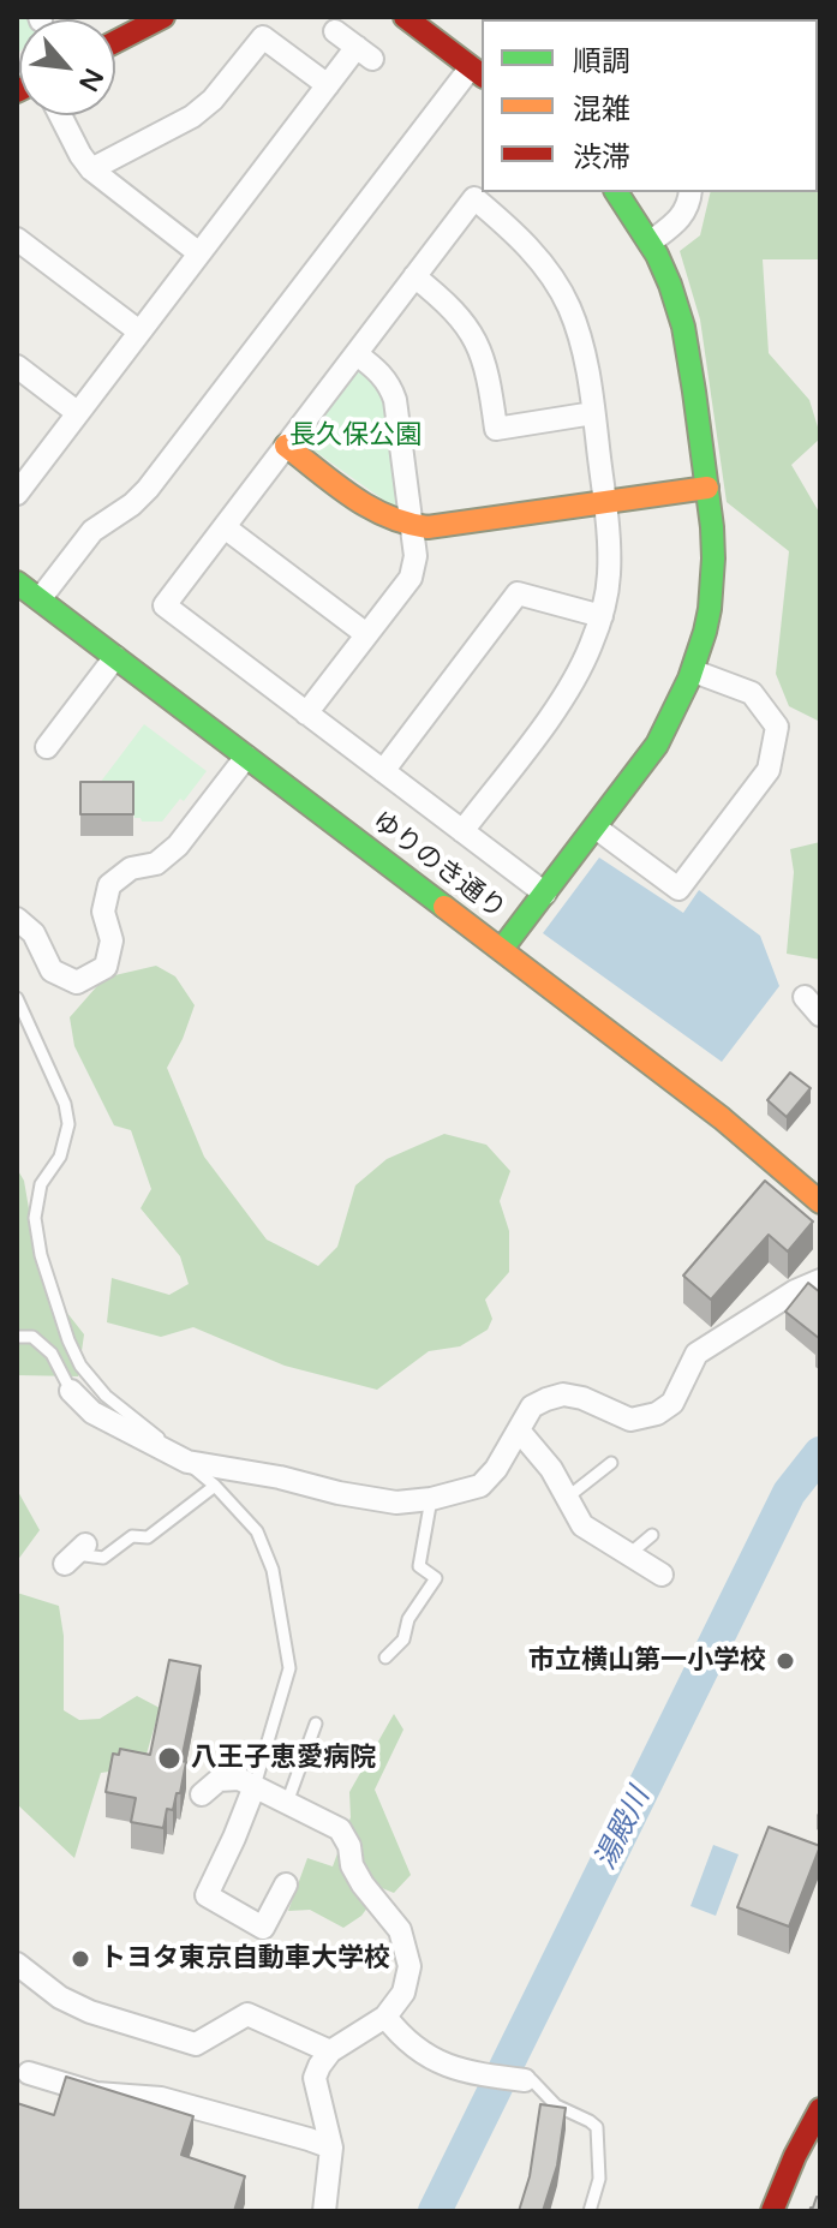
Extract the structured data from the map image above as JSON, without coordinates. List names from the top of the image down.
{
  "streets": {
    "street": ["ゆりのき通り"]
  },
  "water": ["湯殿川"],
  "parks": ["長久保公園"],
  "places": ["市立横山第一小学校", "八王子恵愛病院", "トヨタ東京自動車大学校"],
  "legend": ["順調", "混雑", "渋滞"],
  "north": "bottom right"
}
